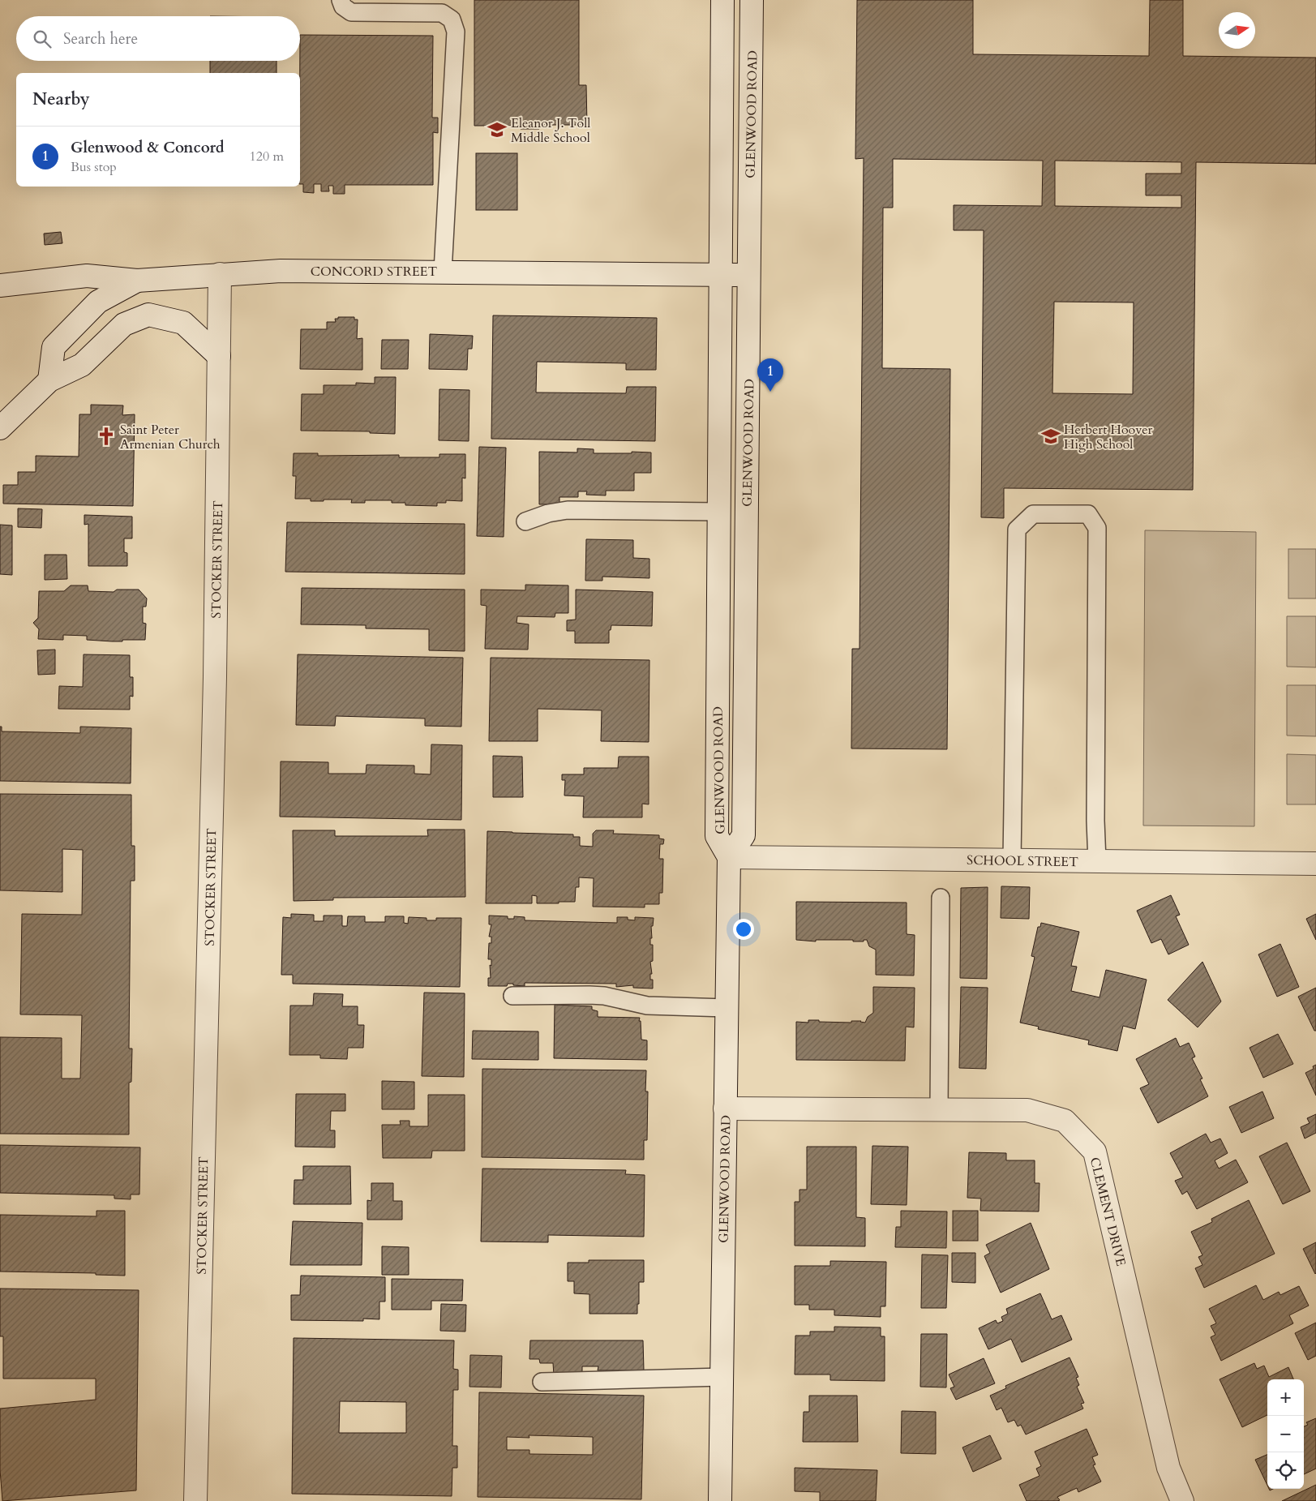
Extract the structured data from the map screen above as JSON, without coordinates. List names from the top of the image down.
{
  "streets": {
    "street": [
      "GLENWOOD ROAD",
      "CONCORD STREET",
      "STOCKER STREET",
      "SCHOOL STREET",
      "CLEMENT DRIVE"
    ]
  },
  "crossings": [
    ["GLENWOOD ROAD", "CONCORD STREET"],
    ["GLENWOOD ROAD", "SCHOOL STREET"],
    ["GLENWOOD ROAD", "CLEMENT DRIVE"],
    ["CONCORD STREET", "STOCKER STREET"]
  ],
  "places": {
    "school or university": ["Eleanor J. Toll Middle School", "Herbert Hoover High School"],
    "church": ["Saint Peter Armenian Church"]
  },
  "north": "right",
  "page": {
    "search": "Search here",
    "heading": "Nearby",
    "list": [
      {
        "mark": "1",
        "name": "Glenwood & Concord",
        "note": "Bus stop",
        "value": "120 m"
      }
    ],
    "pins": "1",
    "map_buttons": ["+", "−"]
  }
}
